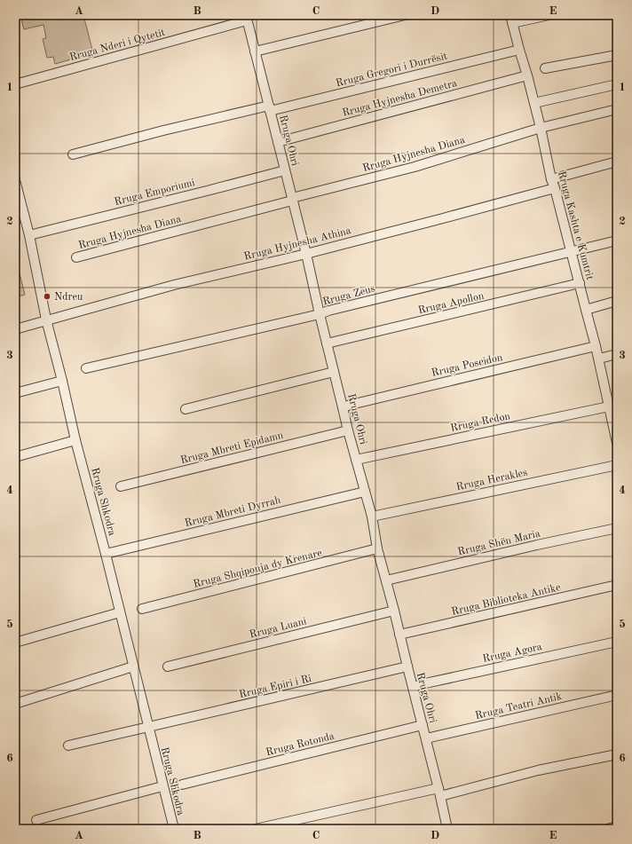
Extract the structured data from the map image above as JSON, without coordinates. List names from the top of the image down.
{
  "streets": {
    "street": [
      "Rruga Nderi i Qytetit",
      "Rruga Gregori i Durrësit",
      "Rruga Hyjnesha Demetra",
      "Rruga Ohri",
      "Rruga Hyjnesha Diana",
      "Rruga Emporiumi",
      "Rruga Kashta e Kumtrit",
      "Rruga Hyjnesha Athina",
      "Rruga Zeus",
      "Rruga Apollon",
      "Rruga Poseidon",
      "Rruga Redon",
      "Rruga Mbreti Epidamn",
      "Rruga Herakles",
      "Rruga Shkodra",
      "Rruga Mbreti Dyrrah",
      "Rruga Shën Maria",
      "Rruga Shqiponja dy Krenare",
      "Rruga Biblioteka Antike",
      "Rruga Luani",
      "Rruga Agora",
      "Rruga Epiri i Ri",
      "Rruga Teatri Antik",
      "Rruga Rotonda"
    ]
  },
  "crossings": [
    ["Rruga Nderi i Qytetit", "Rruga Ohri"],
    ["Rruga Gregori i Durrësit", "Rruga Ohri"],
    ["Rruga Gregori i Durrësit", "Rruga Kashta e Kumtrit"],
    ["Rruga Hyjnesha Demetra", "Rruga Ohri"],
    ["Rruga Hyjnesha Demetra", "Rruga Kashta e Kumtrit"],
    ["Rruga Ohri", "Rruga Hyjnesha Diana"],
    ["Rruga Ohri", "Rruga Emporiumi"],
    ["Rruga Ohri", "Rruga Hyjnesha Athina"],
    ["Rruga Ohri", "Rruga Zeus"],
    ["Rruga Ohri", "Rruga Apollon"],
    ["Rruga Ohri", "Rruga Poseidon"],
    ["Rruga Ohri", "Rruga Redon"],
    ["Rruga Ohri", "Rruga Mbreti Epidamn"],
    ["Rruga Ohri", "Rruga Herakles"],
    ["Rruga Ohri", "Rruga Mbreti Dyrrah"],
    ["Rruga Ohri", "Rruga Shën Maria"],
    ["Rruga Ohri", "Rruga Shqiponja dy Krenare"],
    ["Rruga Ohri", "Rruga Biblioteka Antike"],
    ["Rruga Ohri", "Rruga Luani"],
    ["Rruga Ohri", "Rruga Agora"],
    ["Rruga Ohri", "Rruga Epiri i Ri"],
    ["Rruga Ohri", "Rruga Teatri Antik"],
    ["Rruga Ohri", "Rruga Rotonda"],
    ["Rruga Hyjnesha Diana", "Rruga Kashta e Kumtrit"],
    ["Rruga Emporiumi", "Rruga Shkodra"],
    ["Rruga Kashta e Kumtrit", "Rruga Hyjnesha Athina"],
    ["Rruga Kashta e Kumtrit", "Rruga Zeus"],
    ["Rruga Kashta e Kumtrit", "Rruga Apollon"],
    ["Rruga Kashta e Kumtrit", "Rruga Poseidon"],
    ["Rruga Kashta e Kumtrit", "Rruga Redon"],
    ["Rruga Hyjnesha Athina", "Rruga Shkodra"],
    ["Rruga Shkodra", "Rruga Mbreti Dyrrah"],
    ["Rruga Shkodra", "Rruga Epiri i Ri"]
  ],
  "places": ["Ndreu"],
  "grid": {
    "columns": [
      "A",
      "B",
      "C",
      "D",
      "E"
    ],
    "rows": [
      "1",
      "2",
      "3",
      "4",
      "5",
      "6"
    ]
  }
}
